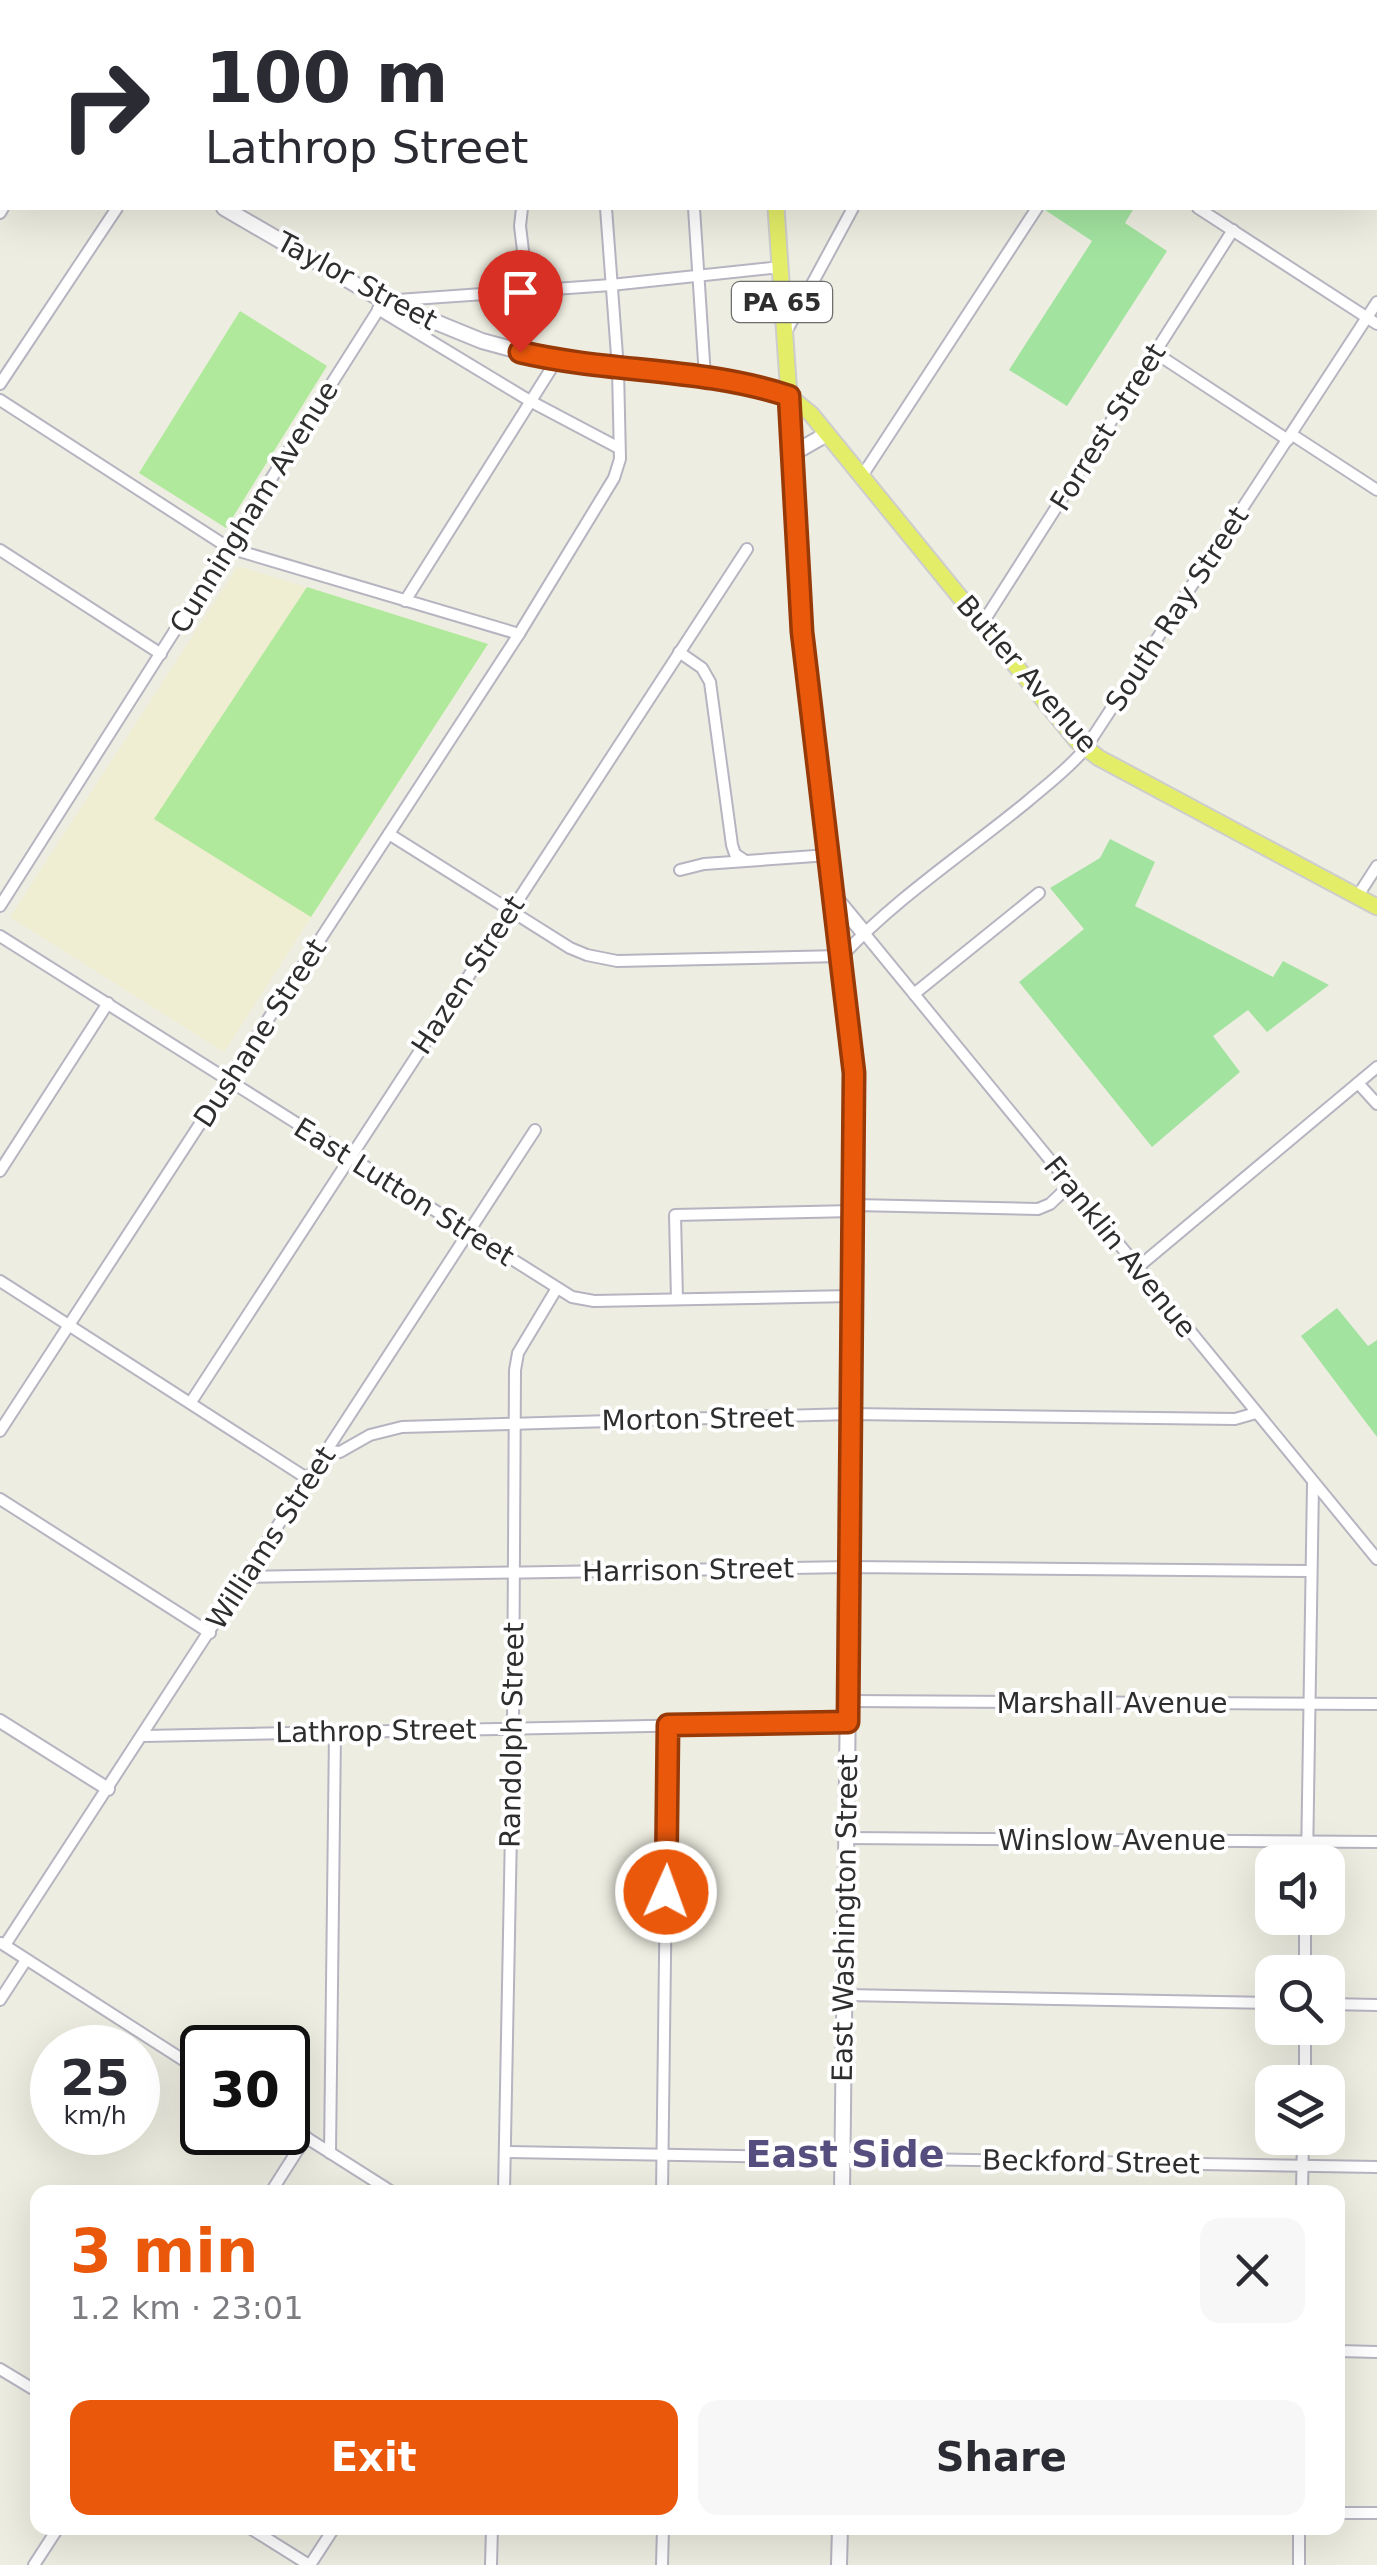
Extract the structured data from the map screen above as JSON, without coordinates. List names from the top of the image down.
{
  "streets": {
    "main road": [
      "Taylor Street",
      "PA 65",
      "Butler Avenue",
      "East Washington Street"
    ],
    "street": [
      "Forrest Street",
      "Cunningham Avenue",
      "South Ray Street",
      "Hazen Street",
      "Dushane Street",
      "East Lutton Street",
      "Franklin Avenue",
      "Morton Street",
      "Williams Street",
      "Harrison Street",
      "Marshall Avenue",
      "Lathrop Street",
      "Randolph Street",
      "Winslow Avenue",
      "Beckford Street"
    ]
  },
  "crossings": [
    ["Taylor Street", "Cunningham Avenue"],
    ["Taylor Street", "Butler Avenue"],
    ["Taylor Street", "Dushane Street"],
    ["Taylor Street", "East Washington Street"],
    ["Forrest Street", "Butler Avenue"],
    ["South Ray Street", "Butler Avenue"],
    ["South Ray Street", "Franklin Avenue"],
    ["South Ray Street", "East Washington Street"],
    ["Butler Avenue", "East Washington Street"],
    ["Hazen Street", "East Lutton Street"],
    ["Dushane Street", "East Lutton Street"],
    ["East Lutton Street", "Williams Street"],
    ["East Lutton Street", "Randolph Street"],
    ["East Lutton Street", "East Washington Street"],
    ["Franklin Avenue", "Morton Street"],
    ["Morton Street", "Williams Street"],
    ["Morton Street", "Randolph Street"],
    ["Morton Street", "East Washington Street"],
    ["Williams Street", "Harrison Street"],
    ["Williams Street", "Lathrop Street"],
    ["Harrison Street", "Randolph Street"],
    ["Harrison Street", "East Washington Street"],
    ["Marshall Avenue", "East Washington Street"],
    ["Lathrop Street", "Randolph Street"],
    ["Lathrop Street", "East Washington Street"],
    ["Randolph Street", "Beckford Street"],
    ["Winslow Avenue", "East Washington Street"],
    ["East Washington Street", "Beckford Street"]
  ],
  "districts": ["East Side"],
  "page": {
    "turn": ["100 m", "Lathrop Street"],
    "speed": "25 km/h",
    "limit": "30",
    "heading": ["3 min", "1.2 km · 23:01"],
    "buttons": ["Exit", "Share"]
  }
}
